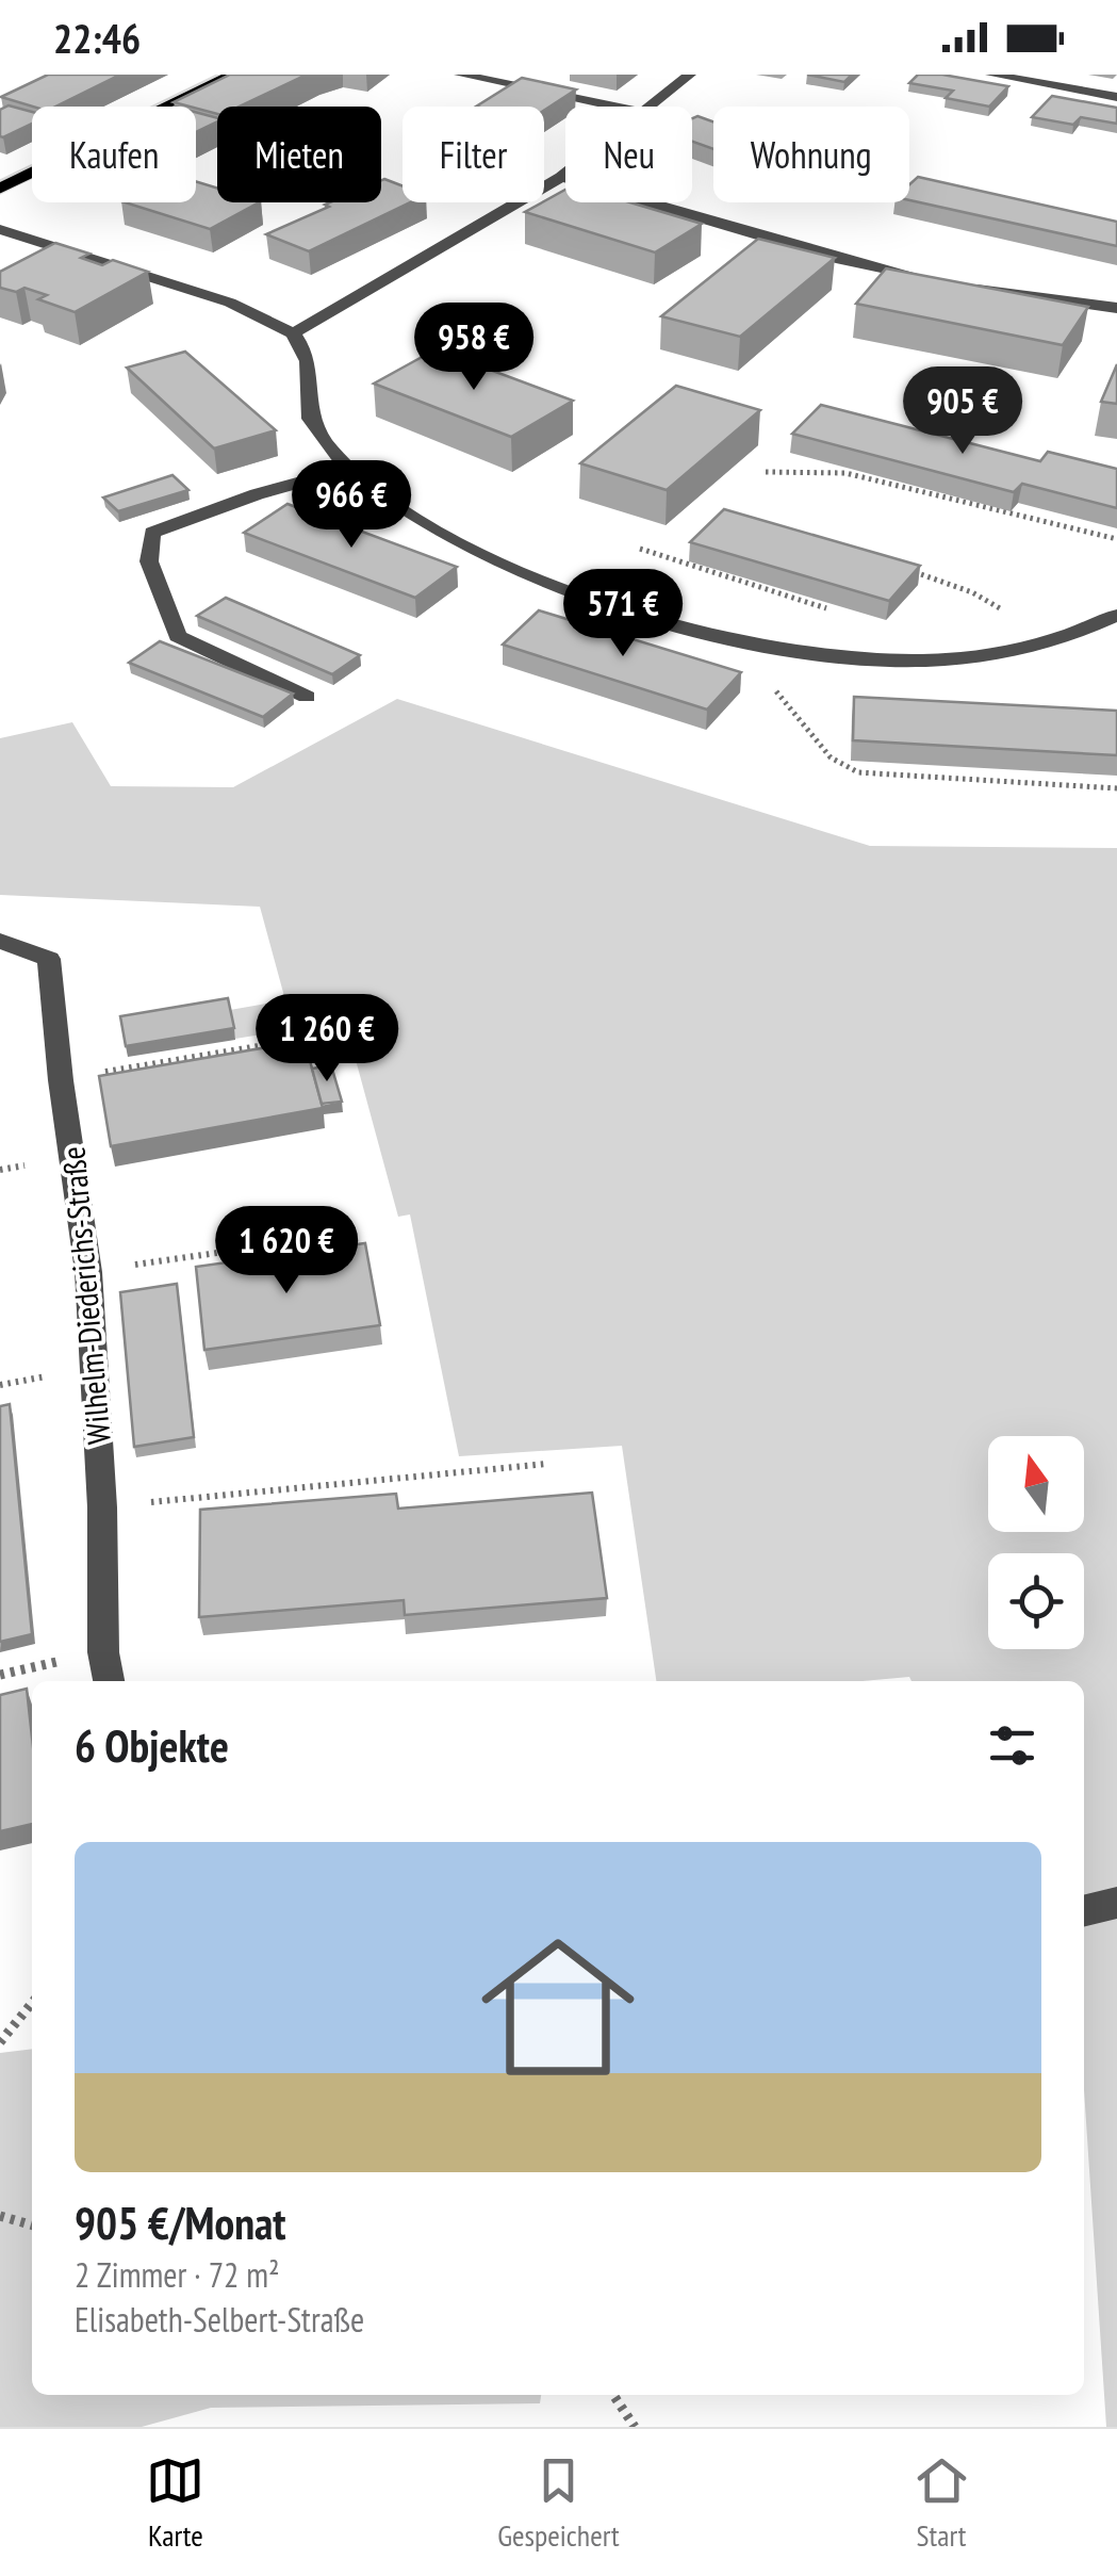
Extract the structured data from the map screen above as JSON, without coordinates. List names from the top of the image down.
{
  "streets": {
    "street": ["Wilhelm-Diederichs-Straße"]
  },
  "north": "top",
  "page": {
    "status": "22:46",
    "chip": [
      "Kaufen",
      "Mieten",
      "Filter",
      "Neu",
      "Wohnung"
    ],
    "price": [
      "958 €",
      "905 €",
      "966 €",
      "571 €",
      "1 260 €",
      "1 620 €"
    ],
    "heading": "6 Objekte",
    "list": [
      {
        "name": "905 €/Monat",
        "note": "2 Zimmer · 72 m² · Elisabeth-Selbert-Straße"
      }
    ],
    "tabs": ["Karte", "Gespeichert", "Start"]
  }
}
